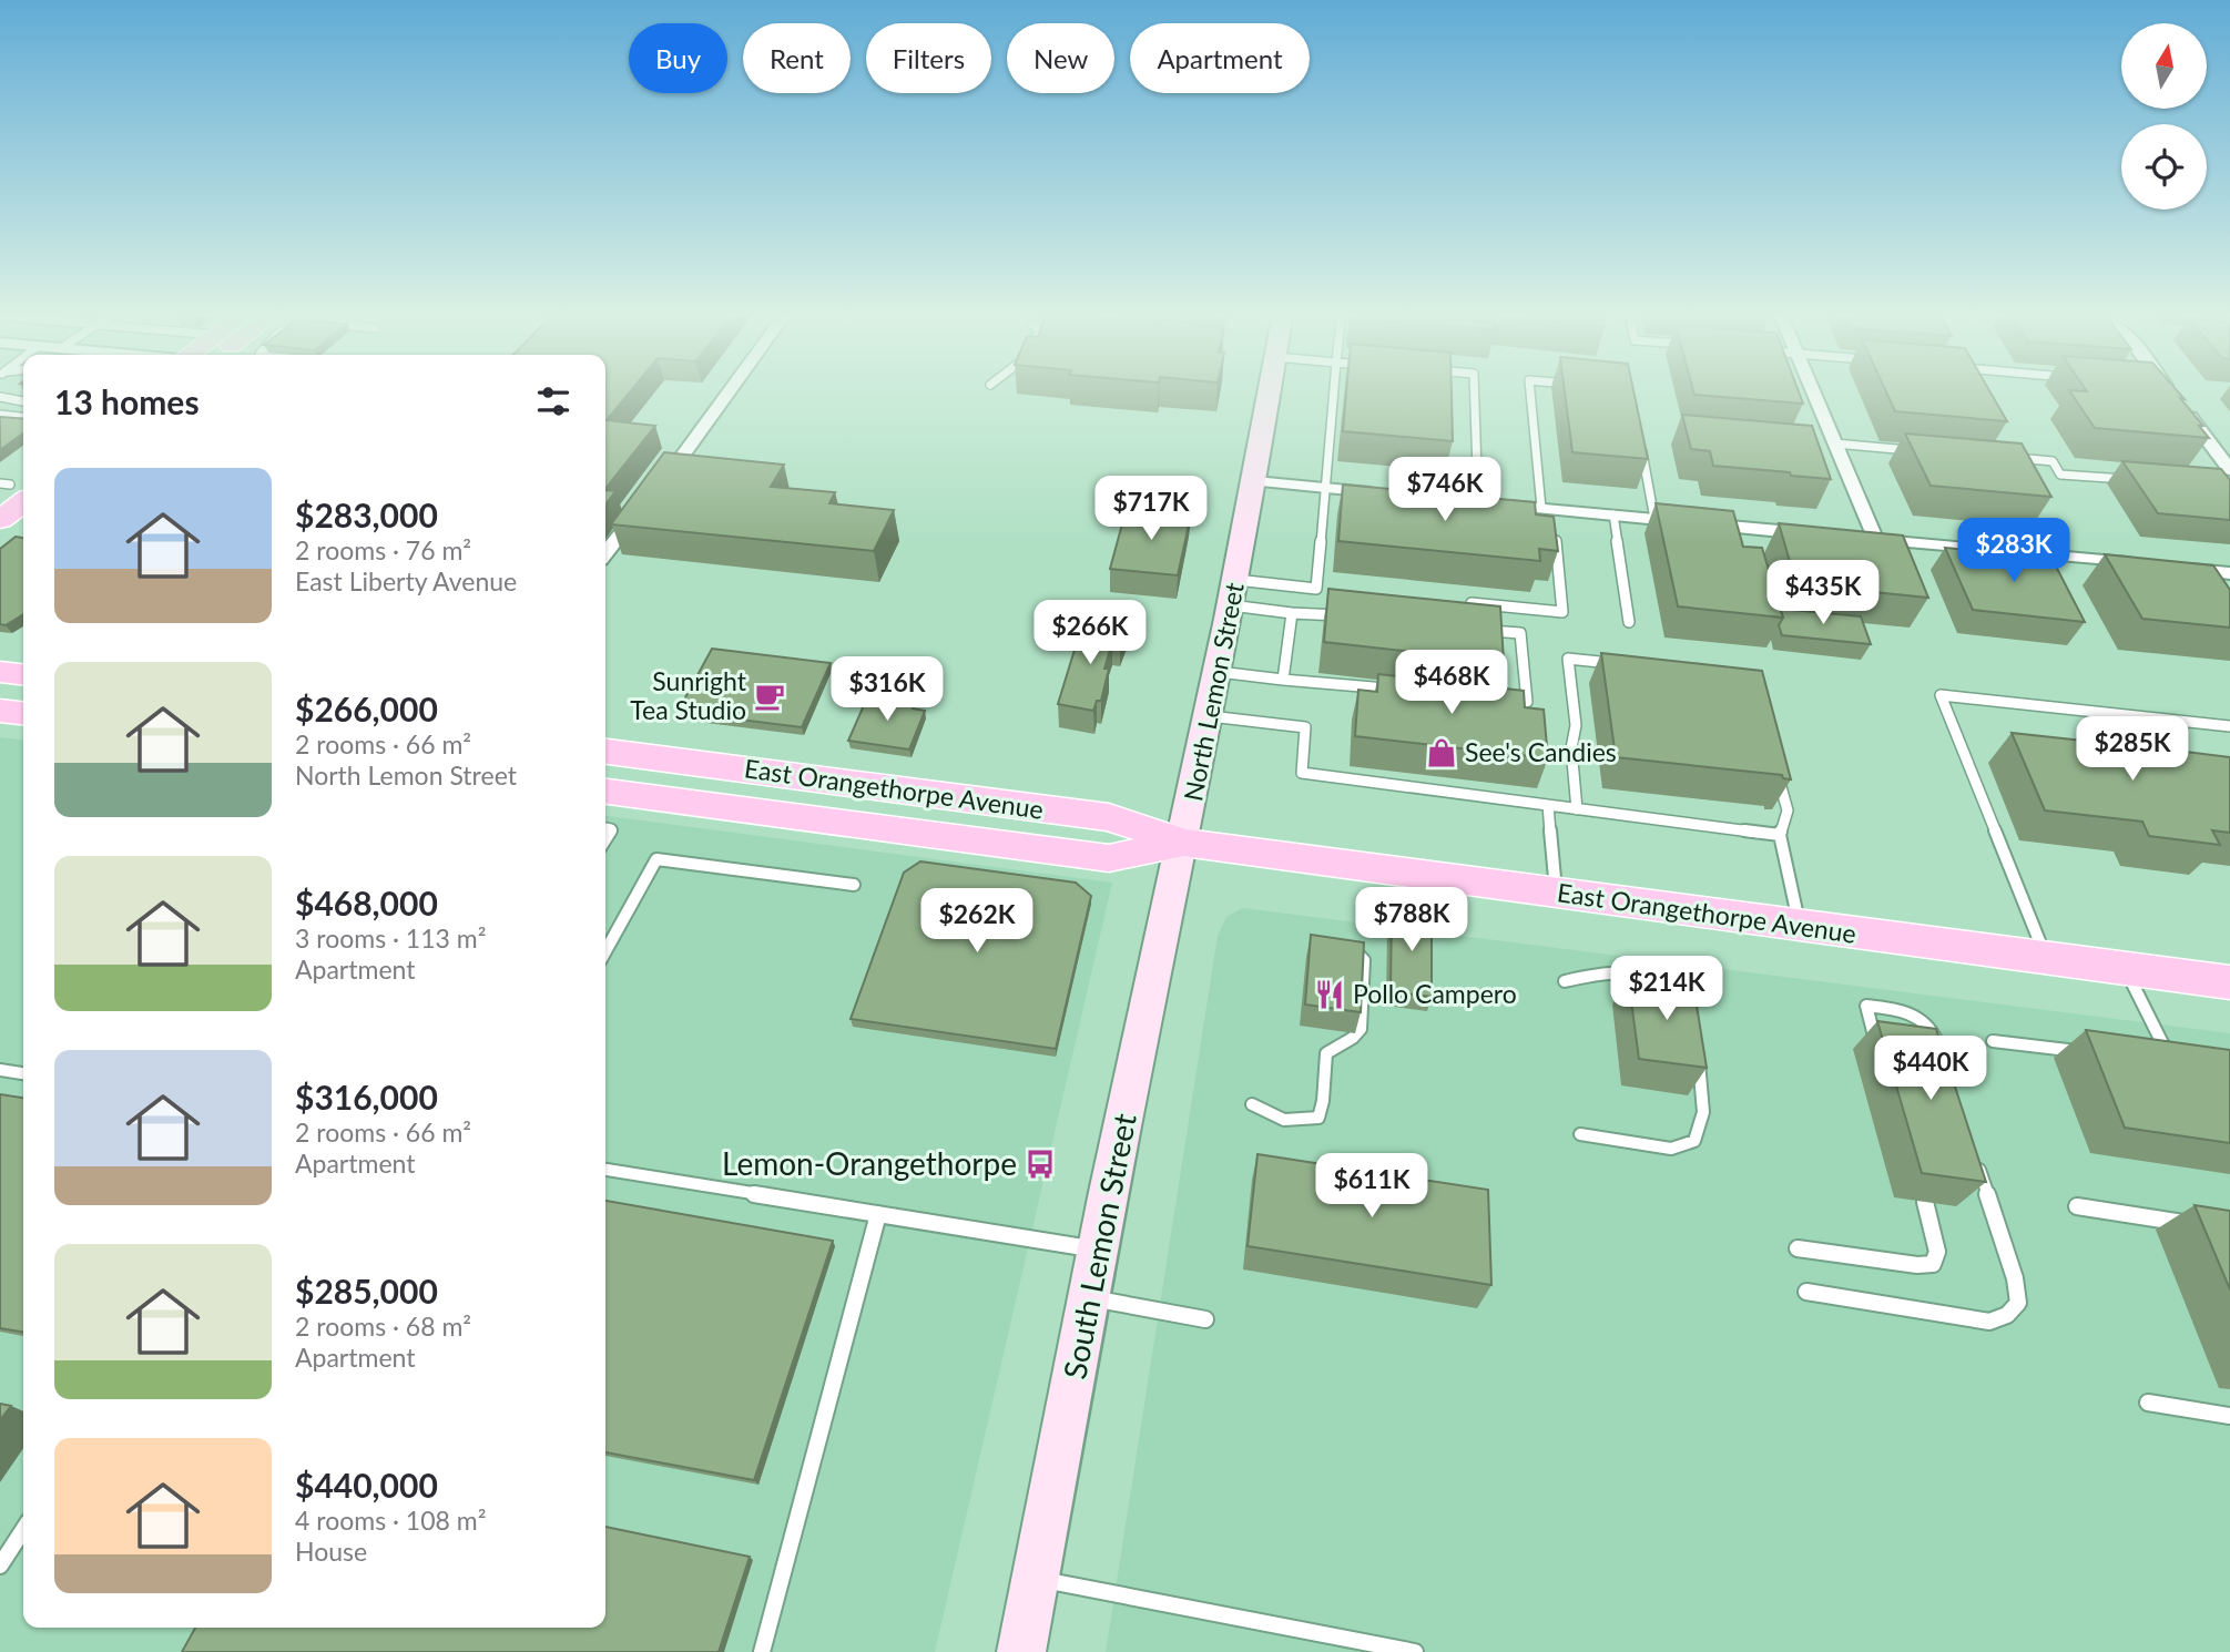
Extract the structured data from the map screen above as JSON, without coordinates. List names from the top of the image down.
{
  "streets": {
    "main road": ["East Orangethorpe Avenue"],
    "street": ["North Lemon Street", "South Lemon Street"]
  },
  "crossings": [
    ["North Lemon Street", "East Orangethorpe Avenue"],
    ["North Lemon Street", "South Lemon Street"],
    ["East Orangethorpe Avenue", "South Lemon Street"]
  ],
  "places": {
    "cafe": ["Sunright Tea Studio"],
    "shop": ["See's Candies"],
    "restaurant": ["Pollo Campero"],
    "bus stop": ["Lemon-Orangethorpe"]
  },
  "north": "top",
  "page": {
    "chip": [
      "Buy",
      "Rent",
      "Filters",
      "New",
      "Apartment"
    ],
    "heading": "13 homes",
    "list": [
      {
        "name": "$283,000",
        "note": "2 rooms · 76 m² · East Liberty Avenue"
      },
      {
        "name": "$266,000",
        "note": "2 rooms · 66 m² · North Lemon Street"
      },
      {
        "name": "$468,000",
        "note": "3 rooms · 113 m² · Apartment"
      },
      {
        "name": "$316,000",
        "note": "2 rooms · 66 m² · Apartment"
      },
      {
        "name": "$285,000",
        "note": "2 rooms · 68 m² · Apartment"
      },
      {
        "name": "$440,000",
        "note": "4 rooms · 108 m² · House"
      }
    ],
    "price": [
      "$746K",
      "$717K",
      "$283K",
      "$435K",
      "$266K",
      "$468K",
      "$316K",
      "$285K",
      "$788K",
      "$262K",
      "$214K",
      "$440K",
      "$611K"
    ]
  }
}
